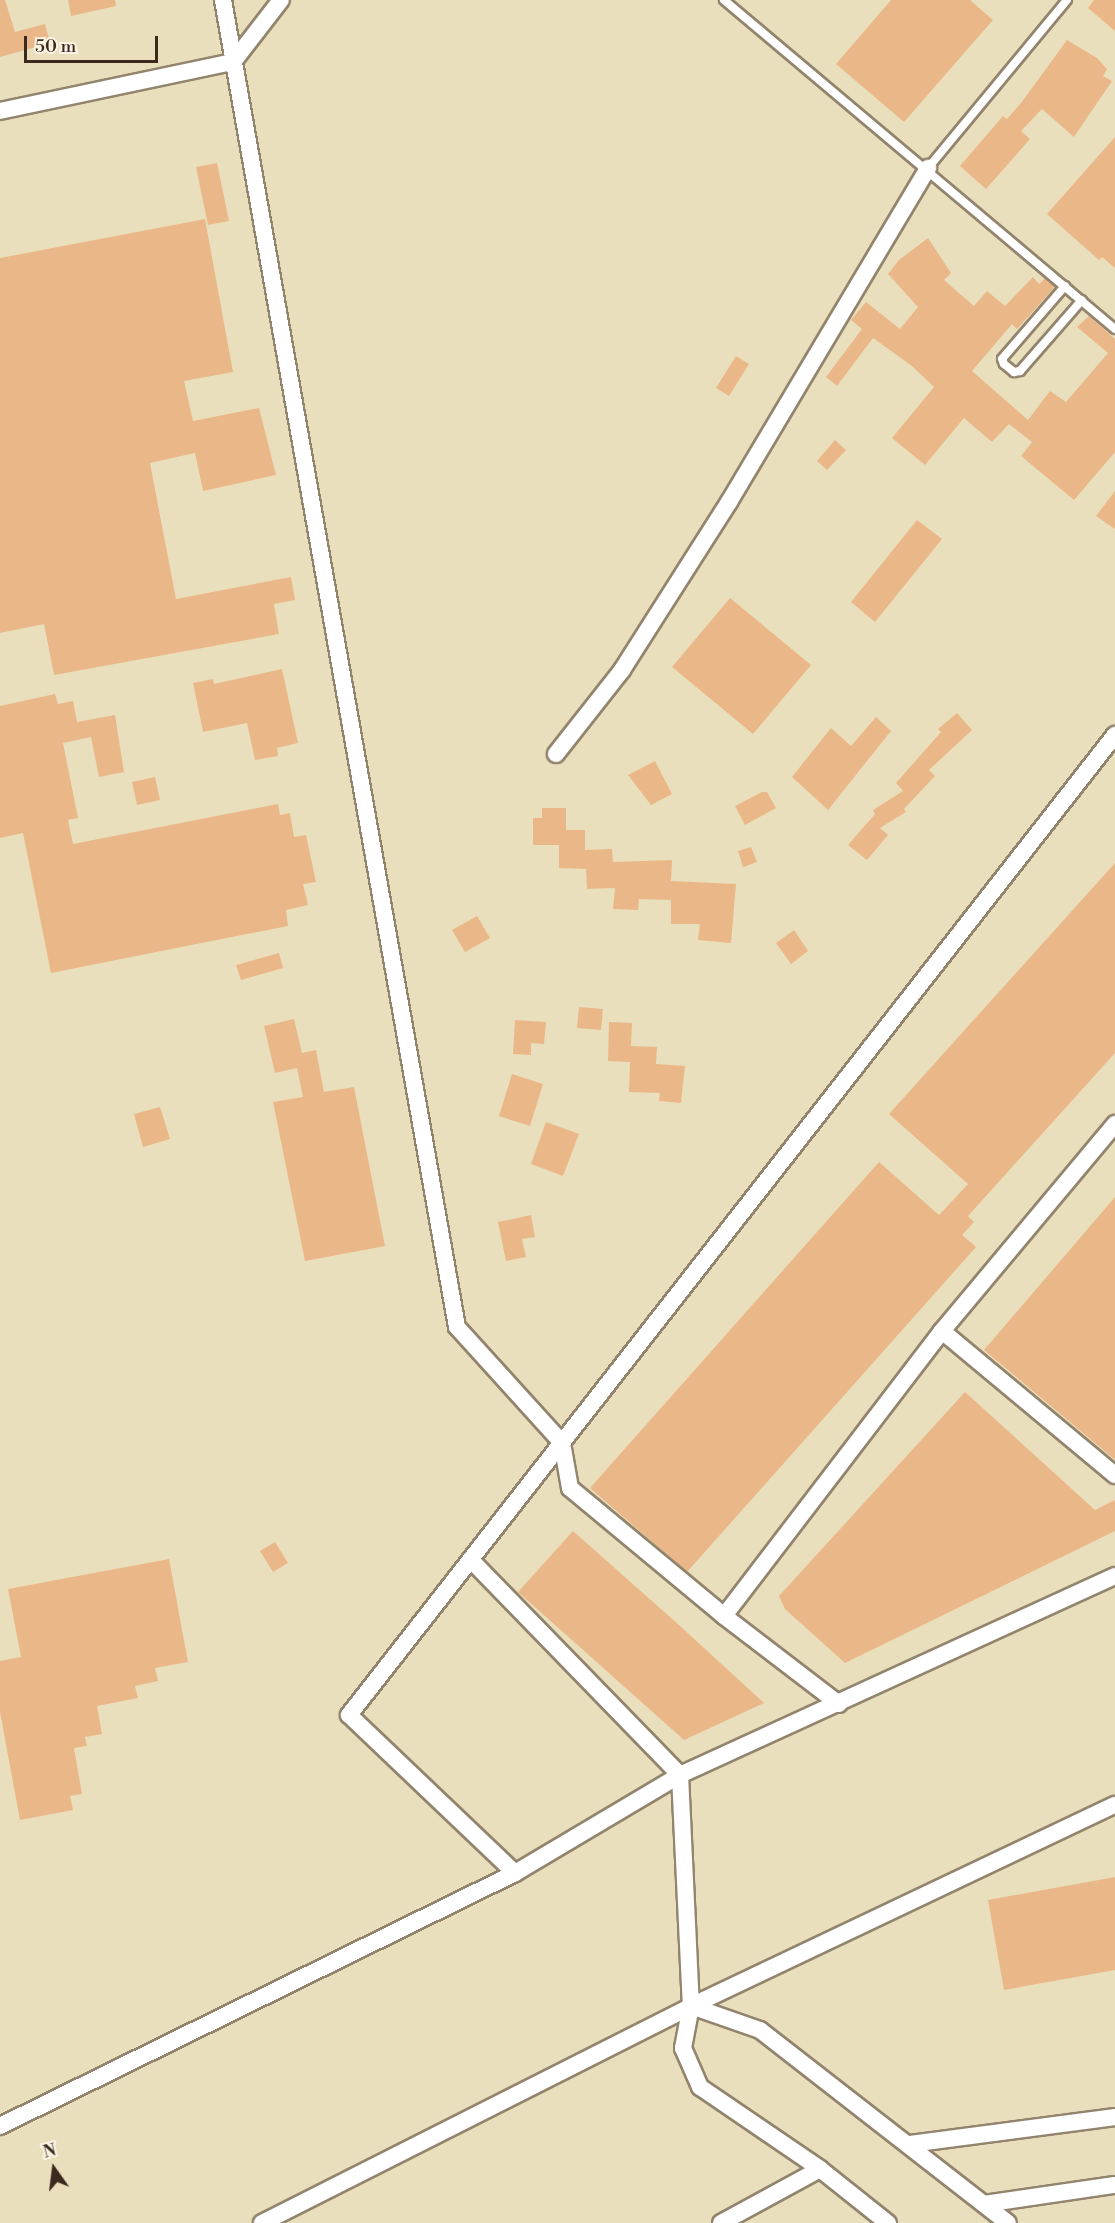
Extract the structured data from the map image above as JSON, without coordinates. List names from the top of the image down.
{
  "scale_bar": "50 m",
  "north": "top"
}
